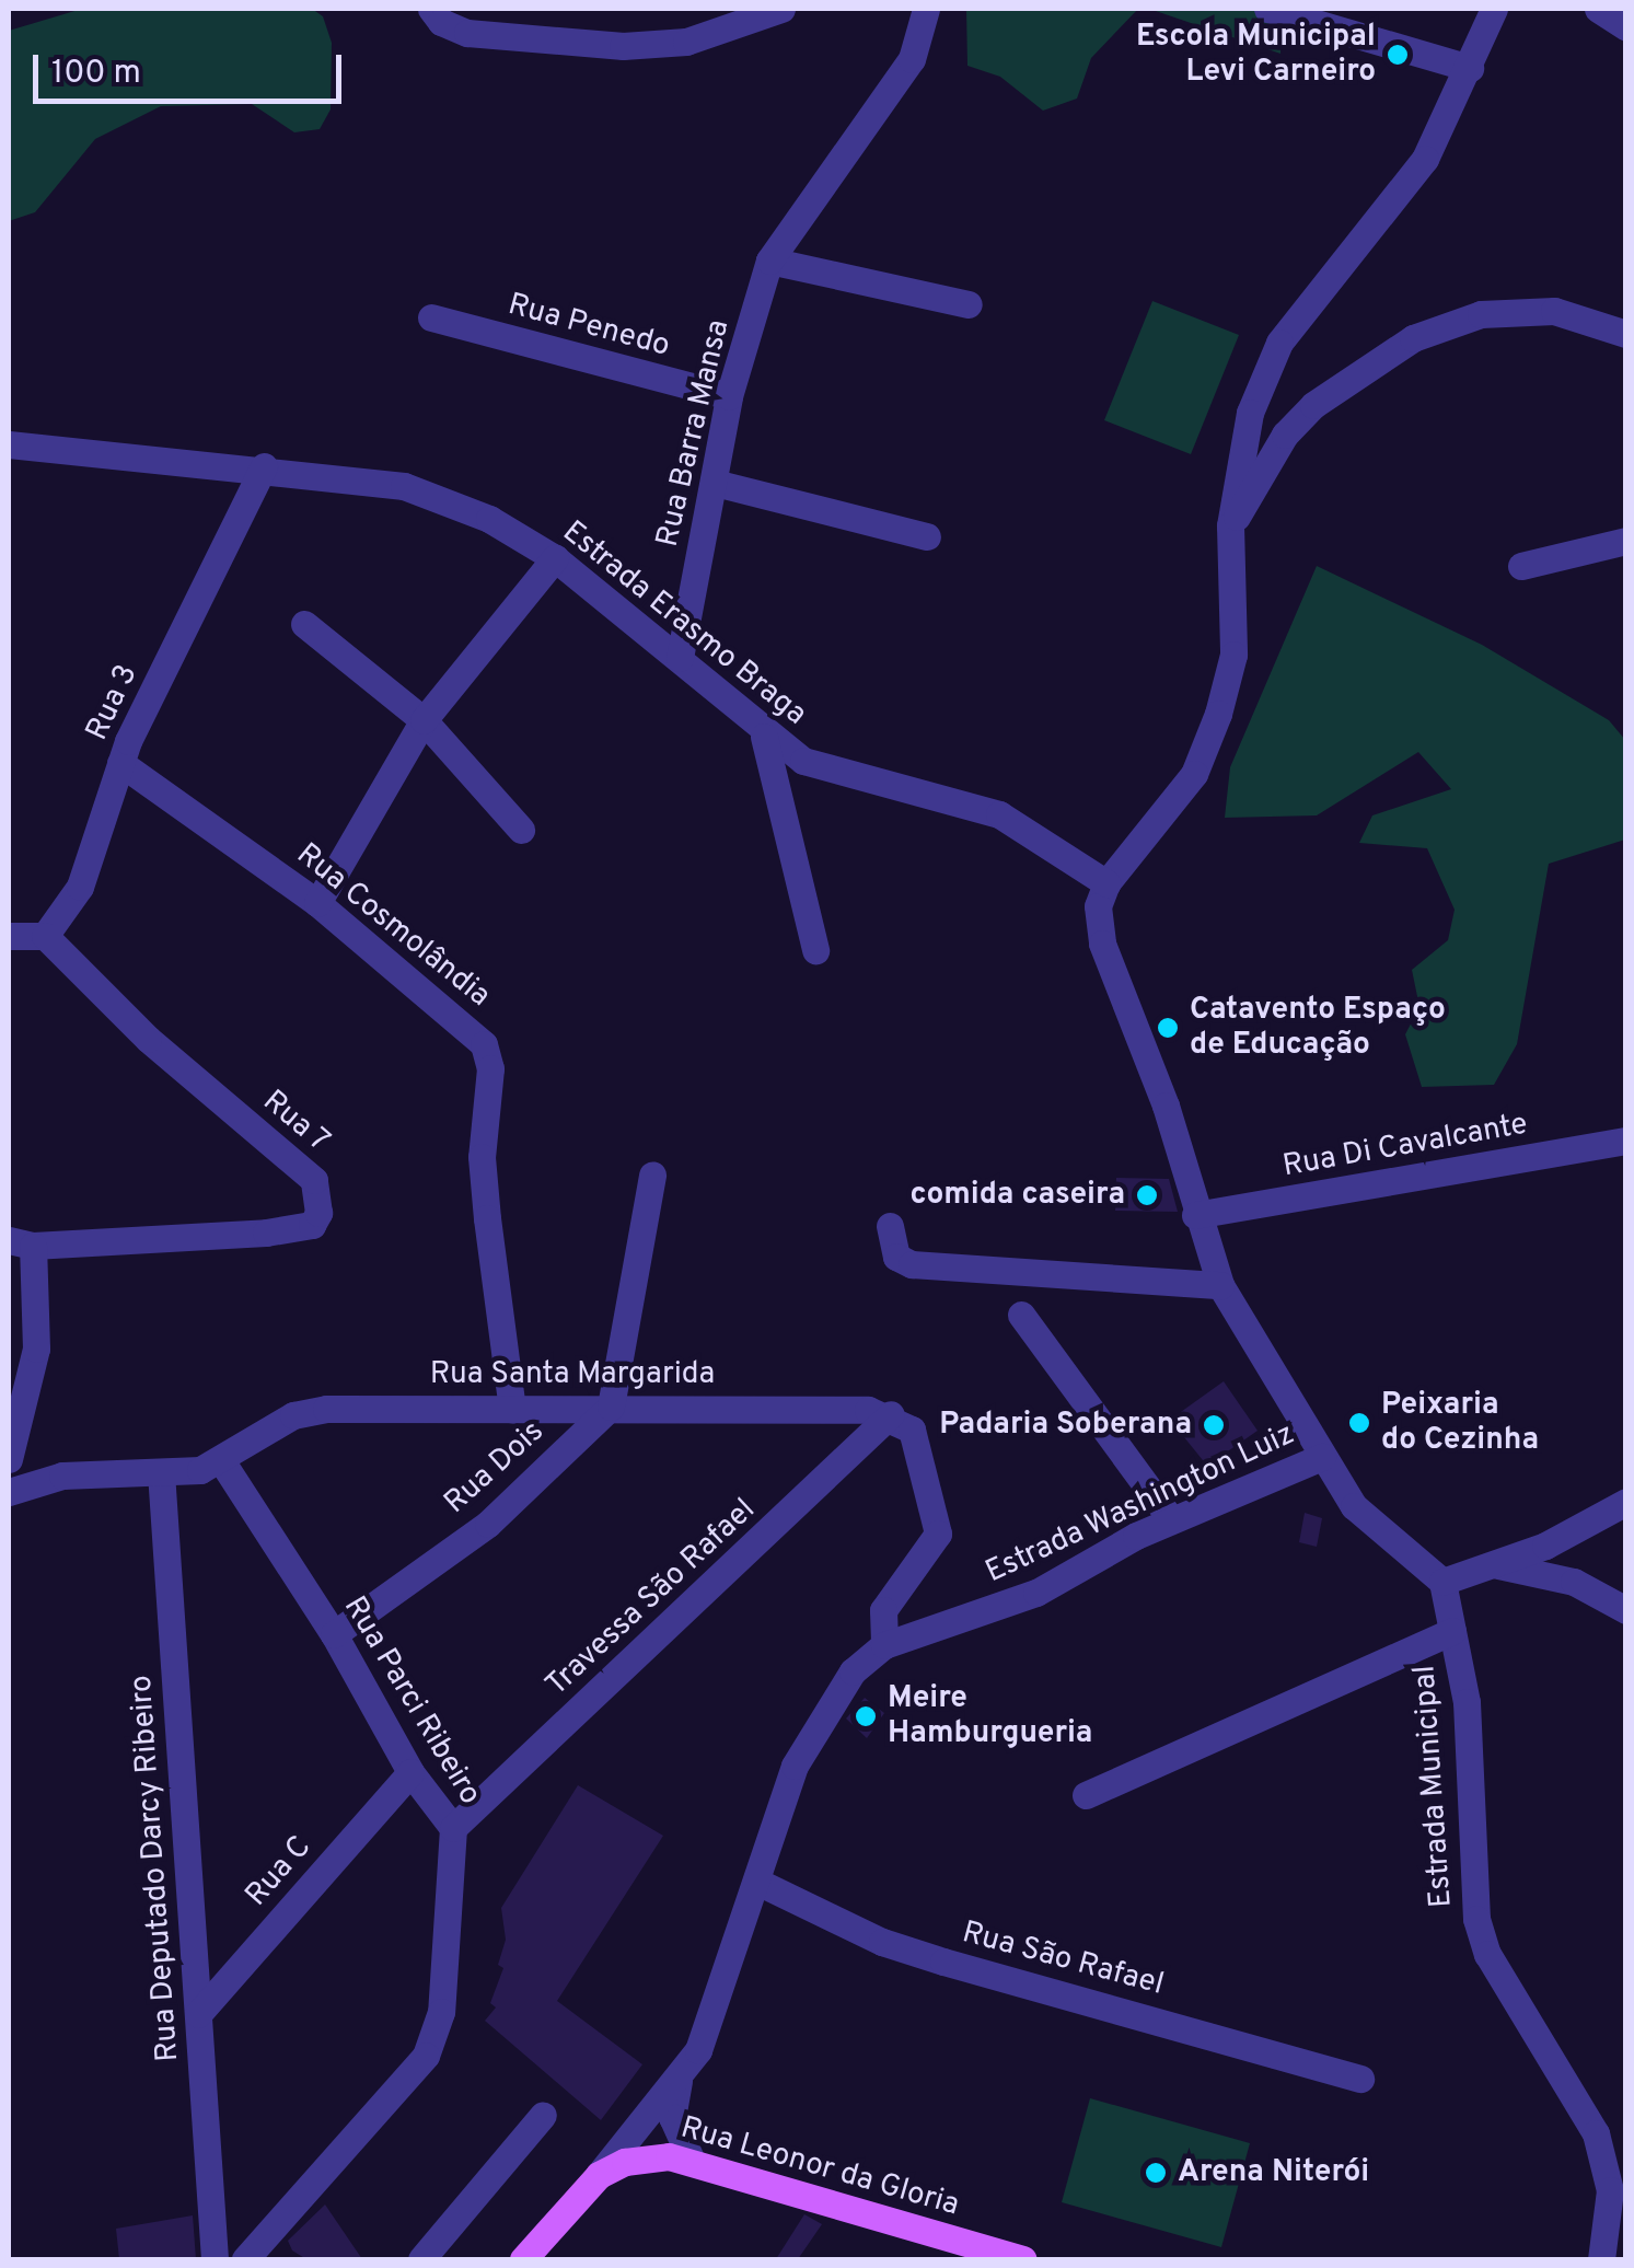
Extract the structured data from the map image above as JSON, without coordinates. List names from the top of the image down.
{
  "streets": {
    "main road": ["Estrada Washington Luiz", "Rua Leonor da Gloria"],
    "street": [
      "Rua Penedo",
      "Rua Barra Mansa",
      "Estrada Erasmo Braga",
      "Rua 3",
      "Rua Cosmolândia",
      "Rua 7",
      "Rua Di Cavalcante",
      "Rua Santa Margarida",
      "Rua Dois",
      "Travessa São Rafael",
      "Rua Parci Ribeiro",
      "Estrada Municipal",
      "Rua Deputado Darcy Ribeiro",
      "Rua C",
      "Rua São Rafael"
    ]
  },
  "crossings": [
    ["Rua Penedo", "Rua Barra Mansa"],
    ["Rua Barra Mansa", "Estrada Erasmo Braga"],
    ["Estrada Erasmo Braga", "Rua 3"],
    ["Rua 3", "Rua Cosmolândia"],
    ["Rua 3", "Rua 7"],
    ["Rua Cosmolândia", "Rua Santa Margarida"],
    ["Rua Santa Margarida", "Rua Dois"],
    ["Rua Santa Margarida", "Travessa São Rafael"],
    ["Rua Santa Margarida", "Rua Parci Ribeiro"],
    ["Rua Santa Margarida", "Rua Deputado Darcy Ribeiro"],
    ["Rua Dois", "Rua Parci Ribeiro"],
    ["Estrada Washington Luiz", "Rua São Rafael"],
    ["Estrada Washington Luiz", "Rua Leonor da Gloria"],
    ["Travessa São Rafael", "Rua Parci Ribeiro"],
    ["Rua Parci Ribeiro", "Rua C"],
    ["Rua Deputado Darcy Ribeiro", "Rua C"]
  ],
  "places": [
    "Escola Municipal Levi Carneiro",
    "Catavento Espaço de Educação",
    "comida caseira",
    "Peixaria do Cezinha",
    "Padaria Soberana",
    "Meire Hamburgueria",
    "Arena Niterói"
  ],
  "scale_bar": "100 m"
}
